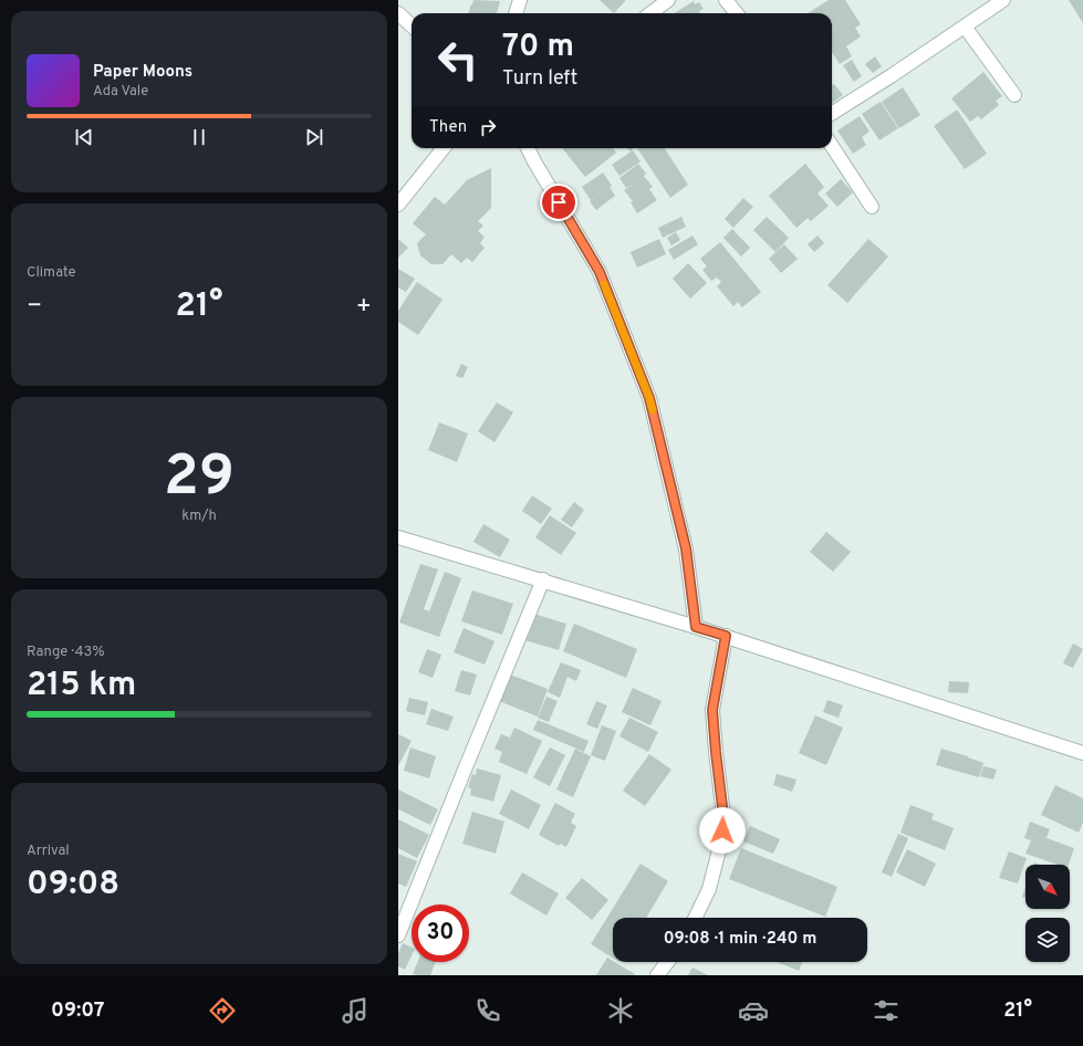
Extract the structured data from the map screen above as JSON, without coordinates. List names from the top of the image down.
{
  "north": "bottom right",
  "page": {
    "turn": ["70 m", "Turn left"],
    "song": ["Paper Moons", "Ada Vale"],
    "then": "Then",
    "tile": [
      "Climate",
      ["29", "km/h"],
      ["Range · 43%", "215 km"],
      ["Arrival", "09:08"]
    ],
    "heat": ["−", "21°", "+"],
    "limit": "30",
    "trip": "09:08 · 1 min · 240 m",
    "tabs": ["09:07", "21°"]
  }
}
